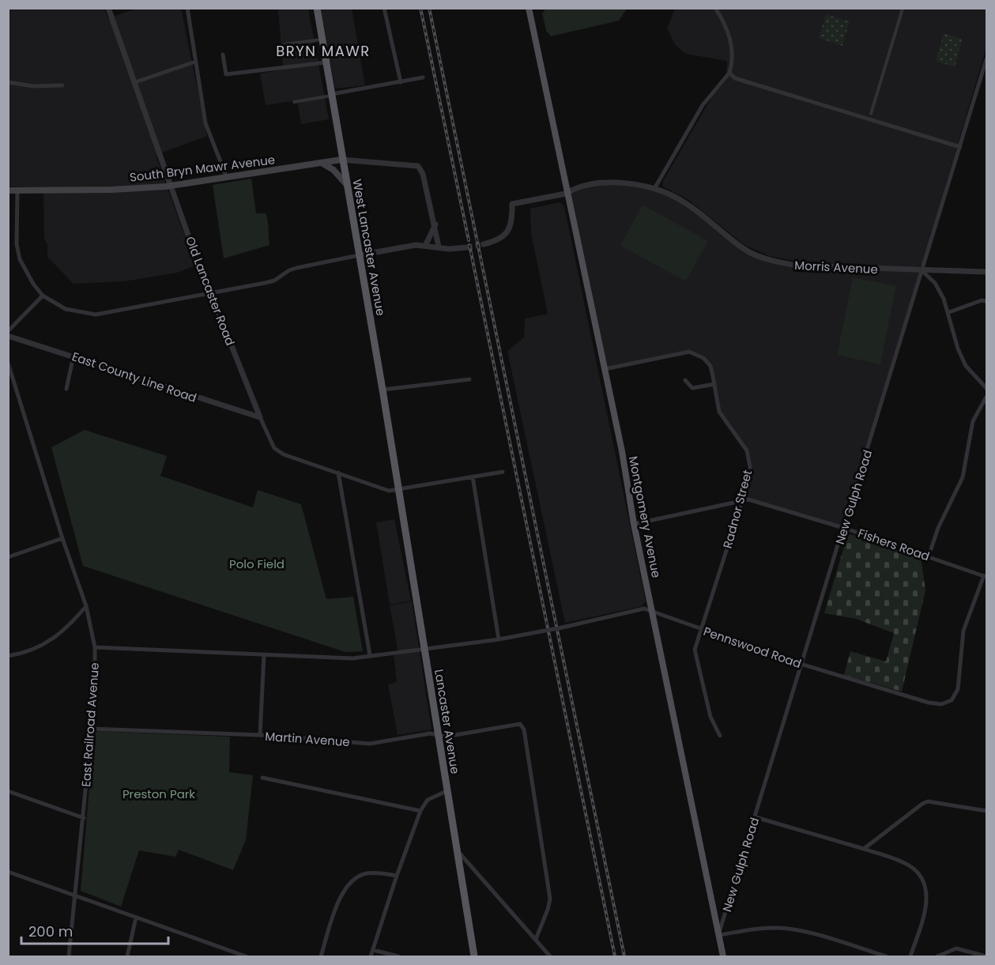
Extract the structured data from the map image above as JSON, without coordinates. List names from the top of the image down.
{
  "streets": {
    "highway": ["West Lancaster Avenue", "Lancaster Avenue"],
    "main road": ["South Bryn Mawr Avenue", "Montgomery Avenue"],
    "street": [
      "Morris Avenue",
      "Old Lancaster Road",
      "East County Line Road",
      "New Gulph Road",
      "Radnor Street",
      "Fishers Road",
      "Pennswood Road",
      "East Railroad Avenue",
      "Martin Avenue"
    ]
  },
  "crossings": [
    ["South Bryn Mawr Avenue", "West Lancaster Avenue"],
    ["South Bryn Mawr Avenue", "Old Lancaster Road"],
    ["West Lancaster Avenue", "Old Lancaster Road"],
    ["West Lancaster Avenue", "Lancaster Avenue"],
    ["Morris Avenue", "New Gulph Road"],
    ["Morris Avenue", "Montgomery Avenue"],
    ["Old Lancaster Road", "East County Line Road"],
    ["Old Lancaster Road", "Lancaster Avenue"],
    ["New Gulph Road", "Montgomery Avenue"],
    ["New Gulph Road", "Fishers Road"],
    ["New Gulph Road", "Pennswood Road"],
    ["Radnor Street", "Montgomery Avenue"],
    ["Radnor Street", "Fishers Road"],
    ["Radnor Street", "Pennswood Road"],
    ["Montgomery Avenue", "Fishers Road"],
    ["Montgomery Avenue", "Pennswood Road"],
    ["Fishers Road", "Pennswood Road"],
    ["Pennswood Road", "Lancaster Avenue"],
    ["Pennswood Road", "East Railroad Avenue"],
    ["Lancaster Avenue", "Martin Avenue"],
    ["East Railroad Avenue", "Martin Avenue"]
  ],
  "districts": ["BRYN MAWR"],
  "parks": ["Polo Field", "Preston Park"],
  "scale_bar": "200 m"
}
